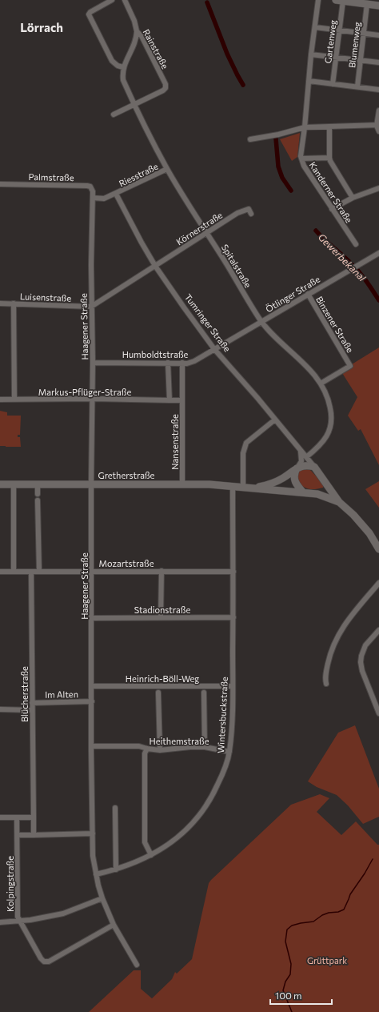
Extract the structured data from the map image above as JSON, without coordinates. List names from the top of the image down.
{
  "streets": {
    "main road": ["Tumringer Straße", "Gretherstraße"],
    "street": [
      "Gartenweg",
      "Blumenweg",
      "Rainstraße",
      "Riesstraße",
      "Palmstraße",
      "Kanderner Straße",
      "Körnerstraße",
      "Spitalstraße",
      "Ötlinger Straße",
      "Luisenstraße",
      "Binzener Straße",
      "Haagener Straße",
      "Humboldtstraße",
      "Markus-Pflüger-Straße",
      "Nansenstraße",
      "Mozartstraße",
      "Stadionstraße",
      "Heinrich-Böll-Weg",
      "Blücherstraße",
      "Im Alten",
      "Wintersbuckstraße",
      "Heithemstraße",
      "Kolpingstraße"
    ]
  },
  "crossings": [
    ["Rainstraße", "Spitalstraße"],
    ["Riesstraße", "Palmstraße"],
    ["Riesstraße", "Spitalstraße"],
    ["Riesstraße", "Tumringer Straße"],
    ["Riesstraße", "Haagener Straße"],
    ["Palmstraße", "Haagener Straße"],
    ["Körnerstraße", "Spitalstraße"],
    ["Körnerstraße", "Tumringer Straße"],
    ["Spitalstraße", "Ötlinger Straße"],
    ["Spitalstraße", "Tumringer Straße"],
    ["Spitalstraße", "Binzener Straße"],
    ["Ötlinger Straße", "Tumringer Straße"],
    ["Ötlinger Straße", "Binzener Straße"],
    ["Ötlinger Straße", "Humboldtstraße"],
    ["Luisenstraße", "Haagener Straße"],
    ["Tumringer Straße", "Humboldtstraße"],
    ["Tumringer Straße", "Gretherstraße"],
    ["Haagener Straße", "Humboldtstraße"],
    ["Haagener Straße", "Markus-Pflüger-Straße"],
    ["Haagener Straße", "Gretherstraße"],
    ["Haagener Straße", "Mozartstraße"],
    ["Haagener Straße", "Stadionstraße"],
    ["Haagener Straße", "Heinrich-Böll-Weg"],
    ["Haagener Straße", "Im Alten"],
    ["Haagener Straße", "Wintersbuckstraße"],
    ["Haagener Straße", "Heithemstraße"],
    ["Haagener Straße", "Kolpingstraße"],
    ["Humboldtstraße", "Nansenstraße"],
    ["Nansenstraße", "Gretherstraße"],
    ["Gretherstraße", "Wintersbuckstraße"],
    ["Mozartstraße", "Blücherstraße"],
    ["Mozartstraße", "Wintersbuckstraße"],
    ["Stadionstraße", "Wintersbuckstraße"],
    ["Heinrich-Böll-Weg", "Wintersbuckstraße"],
    ["Blücherstraße", "Im Alten"],
    ["Wintersbuckstraße", "Heithemstraße"]
  ],
  "districts": ["Lörrach"],
  "water": ["Gewerbekanal"],
  "parks": ["Grüttpark"],
  "scale_bar": "100 m"
}
